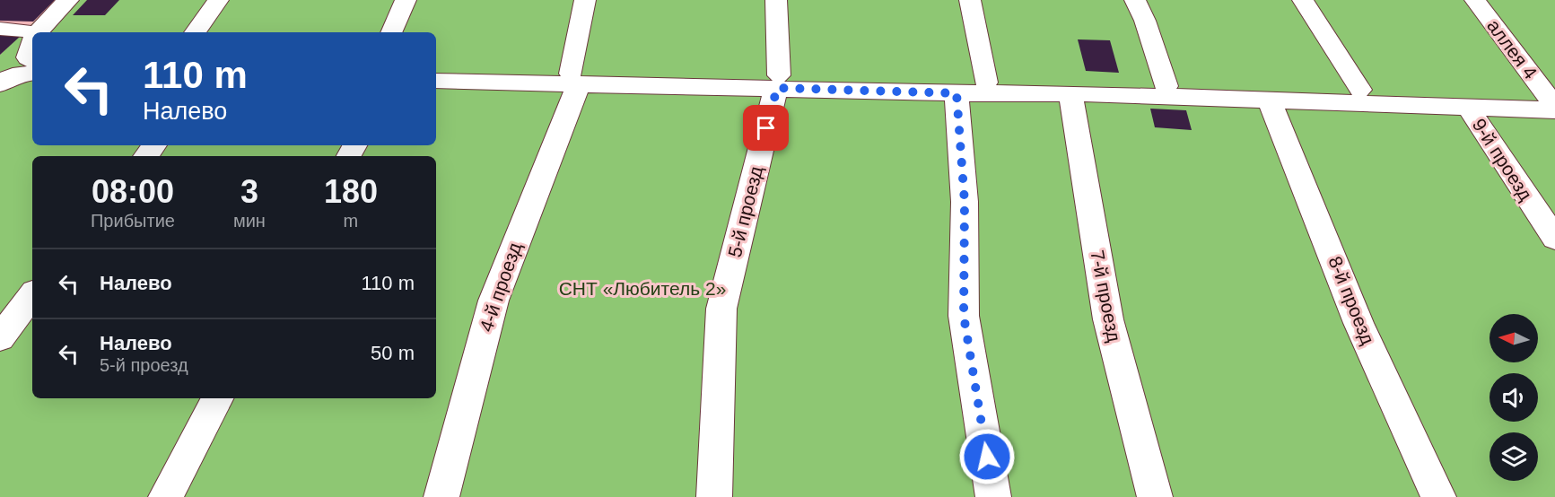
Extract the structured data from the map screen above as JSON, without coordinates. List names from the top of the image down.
{
  "streets": {
    "street": [
      "аллея 4",
      "9-й проезд",
      "5-й проезд",
      "4-й проезд",
      "7-й проезд",
      "8-й проезд"
    ]
  },
  "parks": ["СНТ «Любитель 2»"],
  "north": "left",
  "page": {
    "turn": ["110 m", "Налево"],
    "eta": [
      "08:00",
      "Прибытие",
      "3",
      "мин",
      "180",
      "m"
    ],
    "list": [
      {
        "name": "Налево",
        "value": "110 m"
      },
      {
        "name": "Налево",
        "note": "5-й проезд",
        "value": "50 m"
      }
    ]
  }
}
